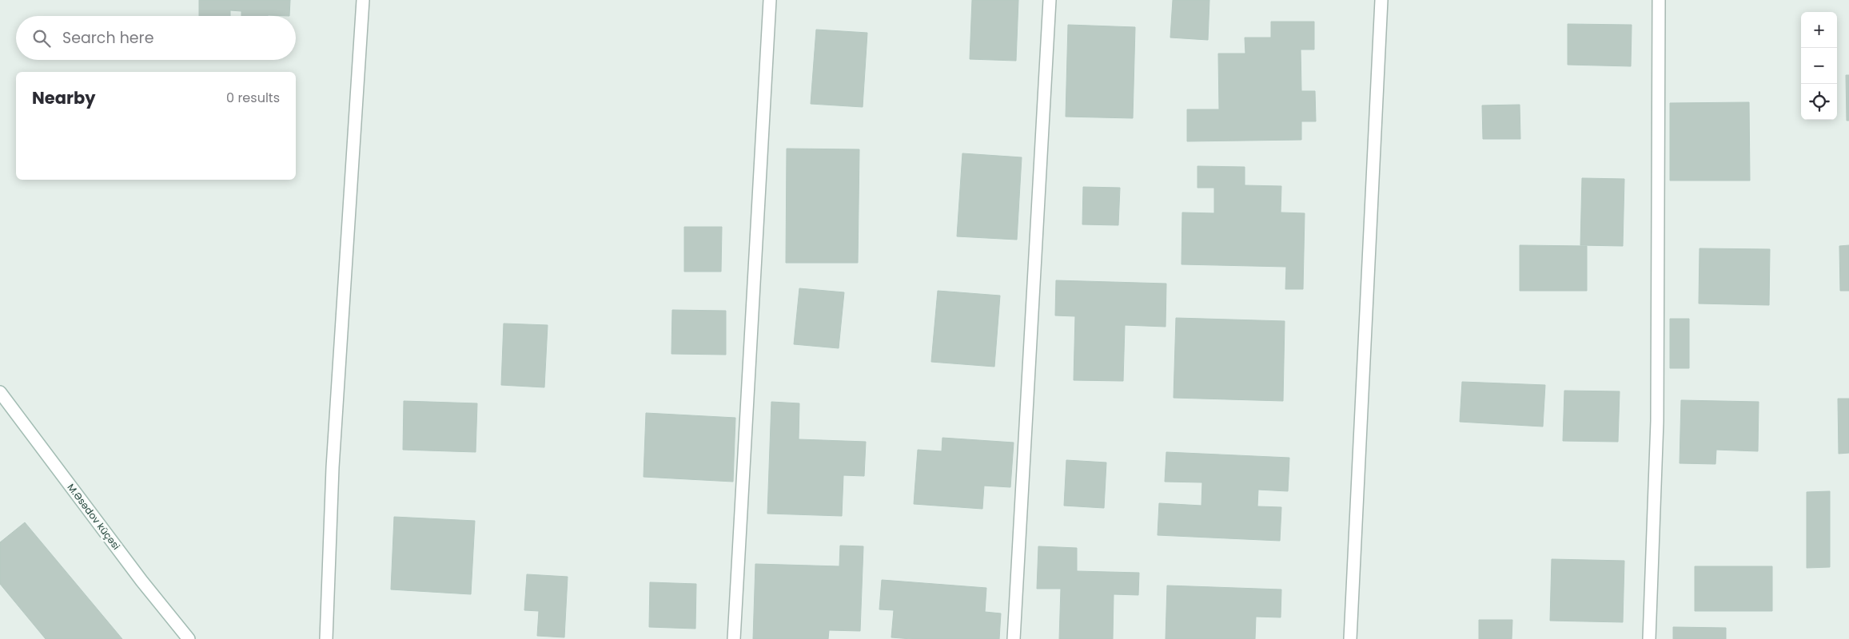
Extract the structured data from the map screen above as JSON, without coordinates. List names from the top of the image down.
{
  "streets": {
    "street": ["M.Əsədov küçəsi"]
  },
  "page": {
    "map_buttons": ["+", "−"],
    "search": "Search here",
    "heading": ["Nearby", "0 results"]
  }
}
